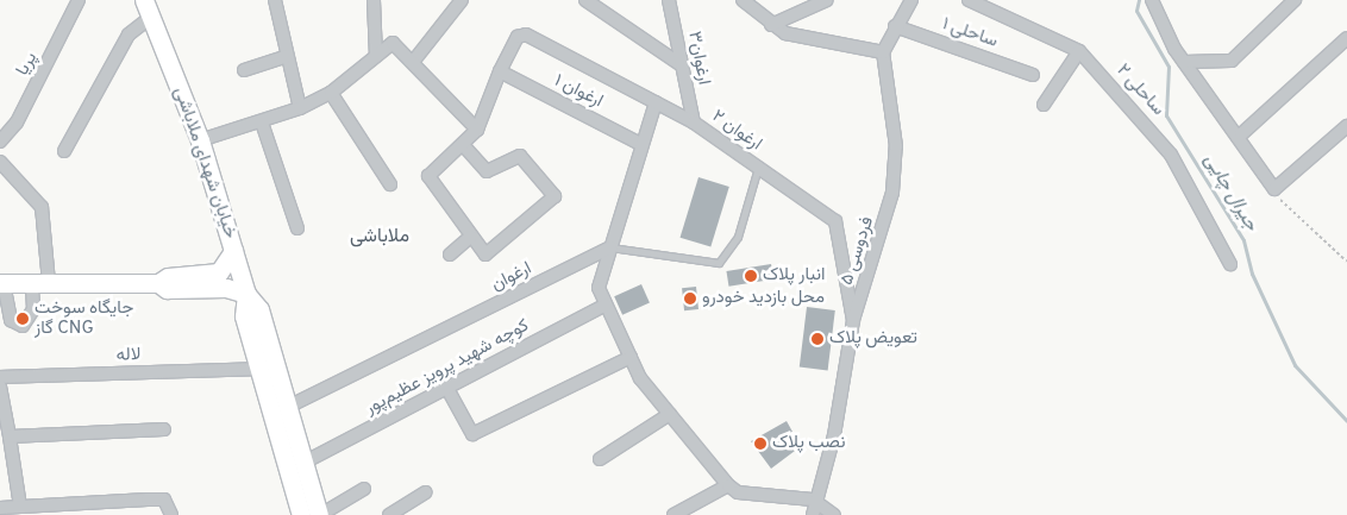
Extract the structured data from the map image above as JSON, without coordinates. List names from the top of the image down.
{
  "streets": {
    "street": [
      "ساحلی ۱",
      "ارغوان۳",
      "پریا",
      "ساحلی ۲",
      "ارغوان ۱",
      "ارغوان ۲",
      "خیابان شهدای ملاباشی",
      "فردوسی ۵",
      "ارغوان",
      "لاله",
      "کوچه شهید پرویز عظیم‌پور"
    ]
  },
  "crossings": [
    ["ارغوان۳", "ارغوان ۲"],
    ["ارغوان ۱", "ارغوان ۲"],
    ["ارغوان ۲", "فردوسی ۵"],
    ["خیابان شهدای ملاباشی", "ارغوان"],
    ["خیابان شهدای ملاباشی", "لاله"],
    ["خیابان شهدای ملاباشی", "کوچه شهید پرویز عظیم‌پور"]
  ],
  "districts": ["ملاباشی"],
  "water": ["جیرال چایی"],
  "places": [
    "انبار پلاک",
    "محل بازدید خودرو",
    "جایگاه سوخت گاز CNG",
    "تعویض پلاک",
    "نصب پلاک"
  ]
}
